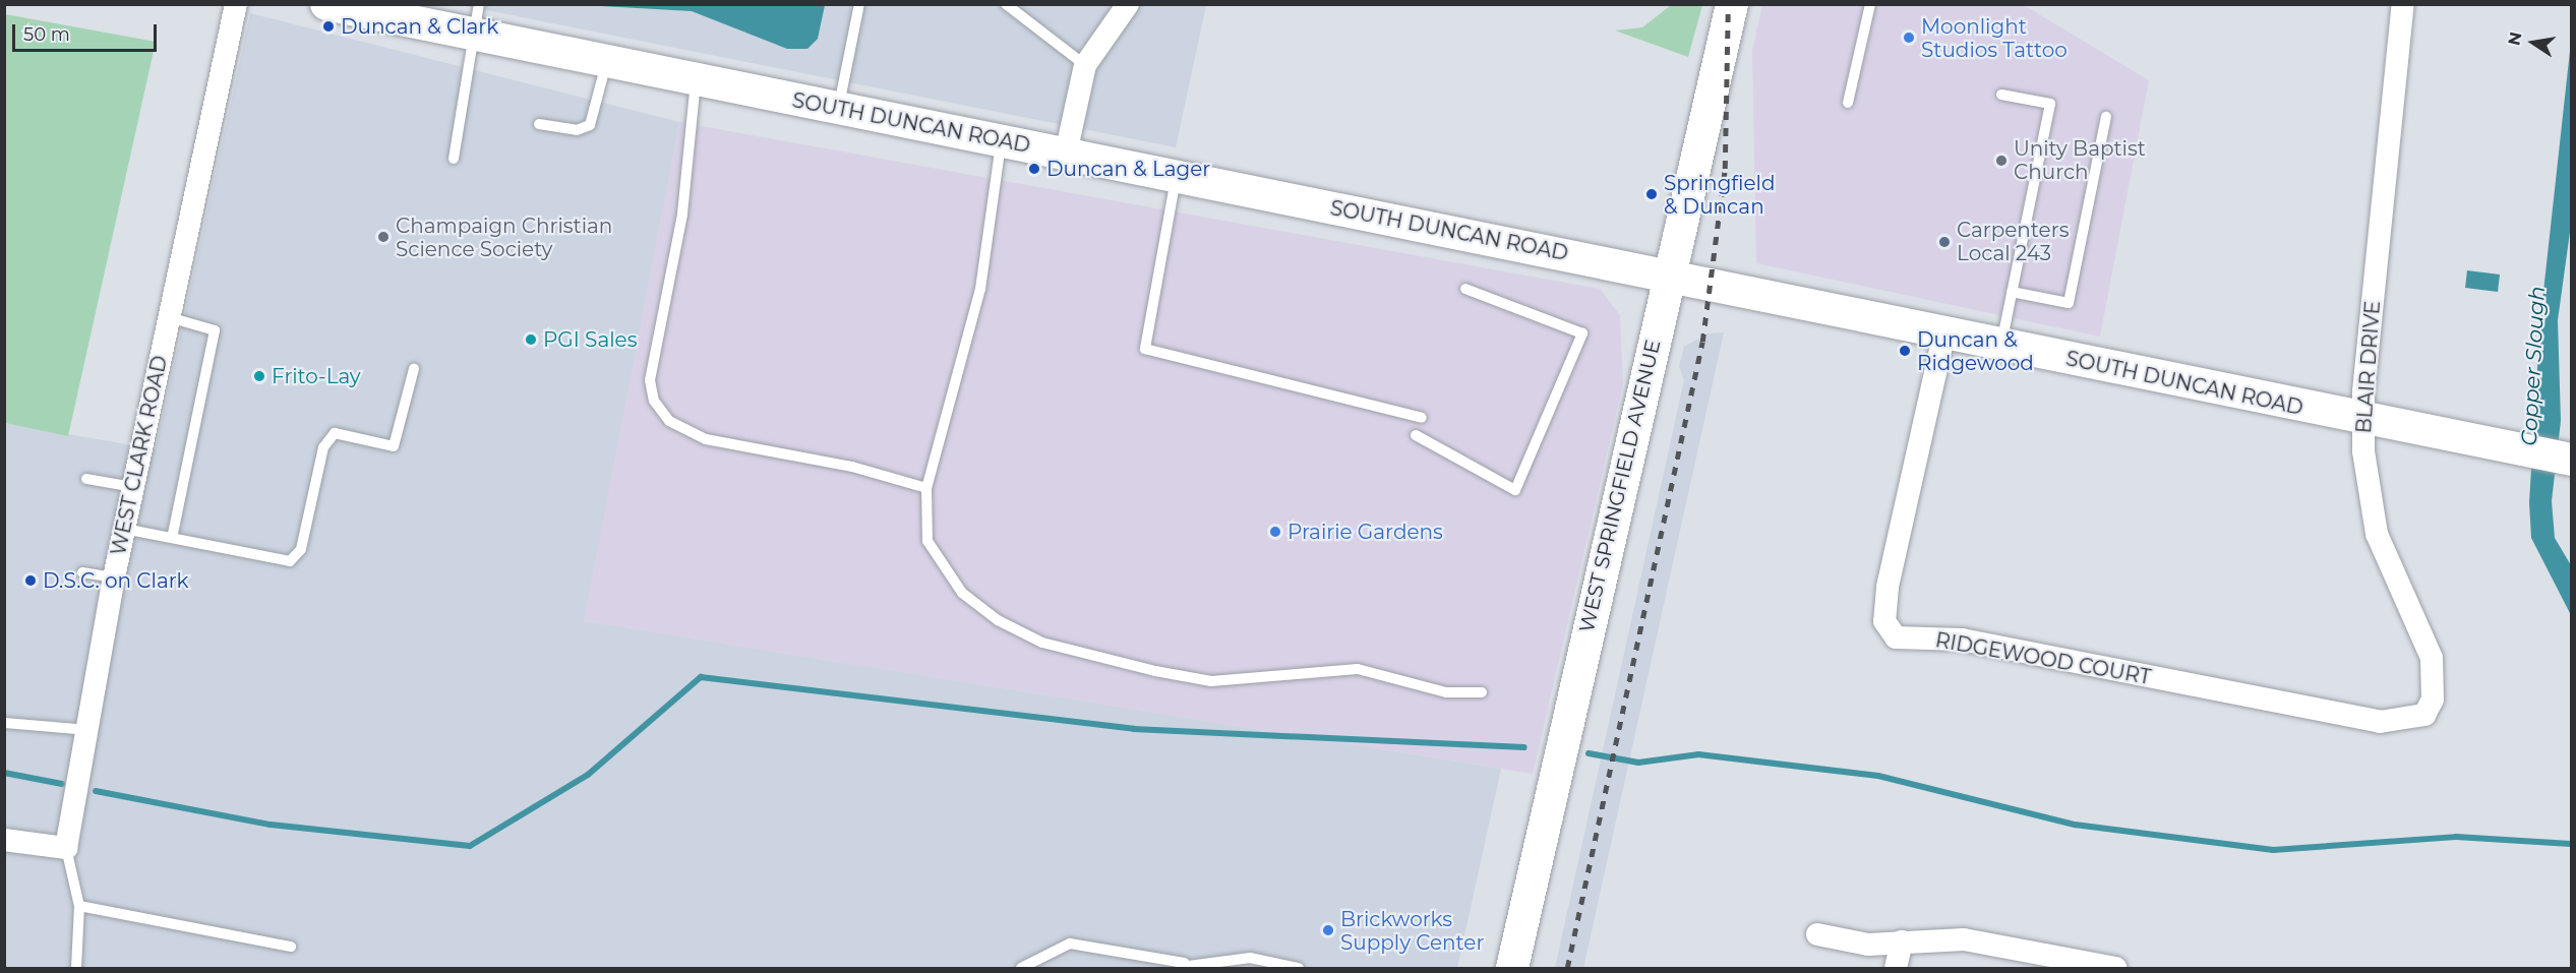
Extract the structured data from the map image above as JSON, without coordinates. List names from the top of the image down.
{
  "streets": {
    "main road": ["SOUTH DUNCAN ROAD", "WEST SPRINGFIELD AVENUE"],
    "street": ["BLAIR DRIVE", "WEST CLARK ROAD", "RIDGEWOOD COURT"]
  },
  "crossings": [
    ["SOUTH DUNCAN ROAD", "BLAIR DRIVE"],
    ["SOUTH DUNCAN ROAD", "WEST SPRINGFIELD AVENUE"],
    ["SOUTH DUNCAN ROAD", "RIDGEWOOD COURT"],
    ["BLAIR DRIVE", "RIDGEWOOD COURT"]
  ],
  "water": ["Copper Slough"],
  "places": [
    "Duncan & Clark",
    "Moonlight Studios Tattoo",
    "Unity Baptist Church",
    "Duncan & Lager",
    "Springfield & Duncan",
    "Champaign Christian Science Society",
    "Carpenters Local 243",
    "PGI Sales",
    "Duncan & Ridgewood",
    "Frito-Lay",
    "Prairie Gardens",
    "D.S.C. on Clark",
    "Brickworks Supply Center"
  ],
  "scale_bar": "50 m",
  "north": "left"
}
